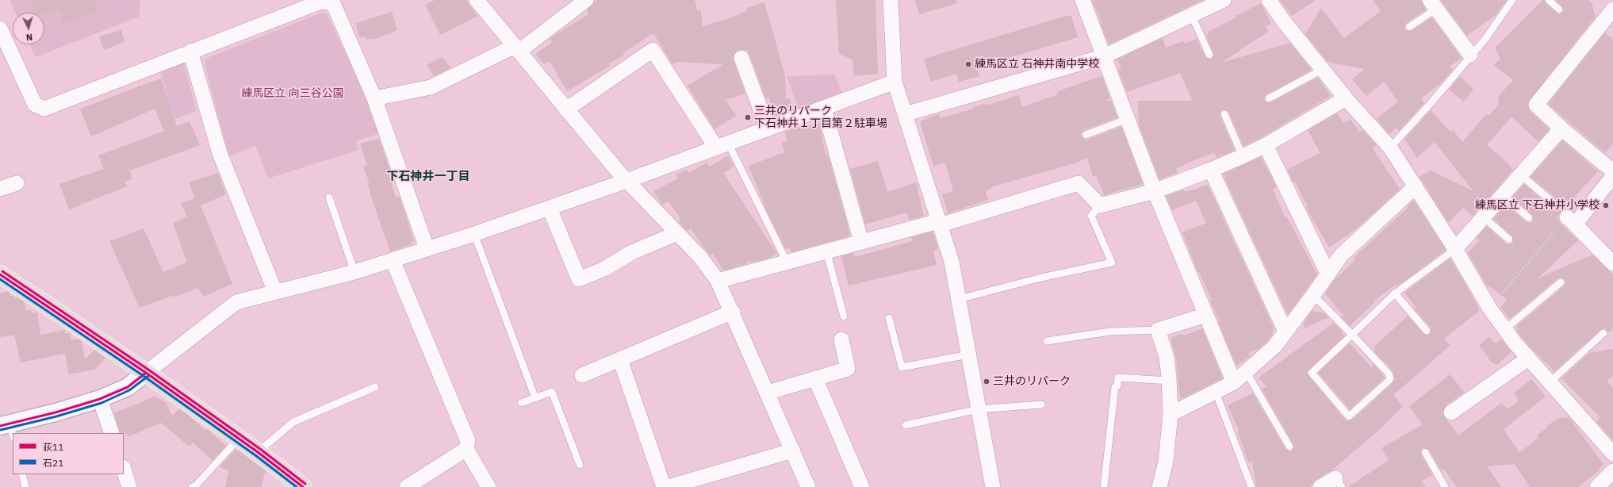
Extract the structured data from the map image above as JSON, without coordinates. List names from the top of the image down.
{
  "districts": ["下石神井一丁目"],
  "parks": ["練馬区立 向三谷公園"],
  "places": [
    "練馬区立 石神井南中学校",
    "三井のリパーク 下石神井１丁目第２駐車場",
    "練馬区立 下石神井小学校",
    "三井のリパーク"
  ],
  "lines": ["transit line 荻11", "transit line 石21"],
  "legend": ["荻11", "石21"],
  "north": "bottom"
}
